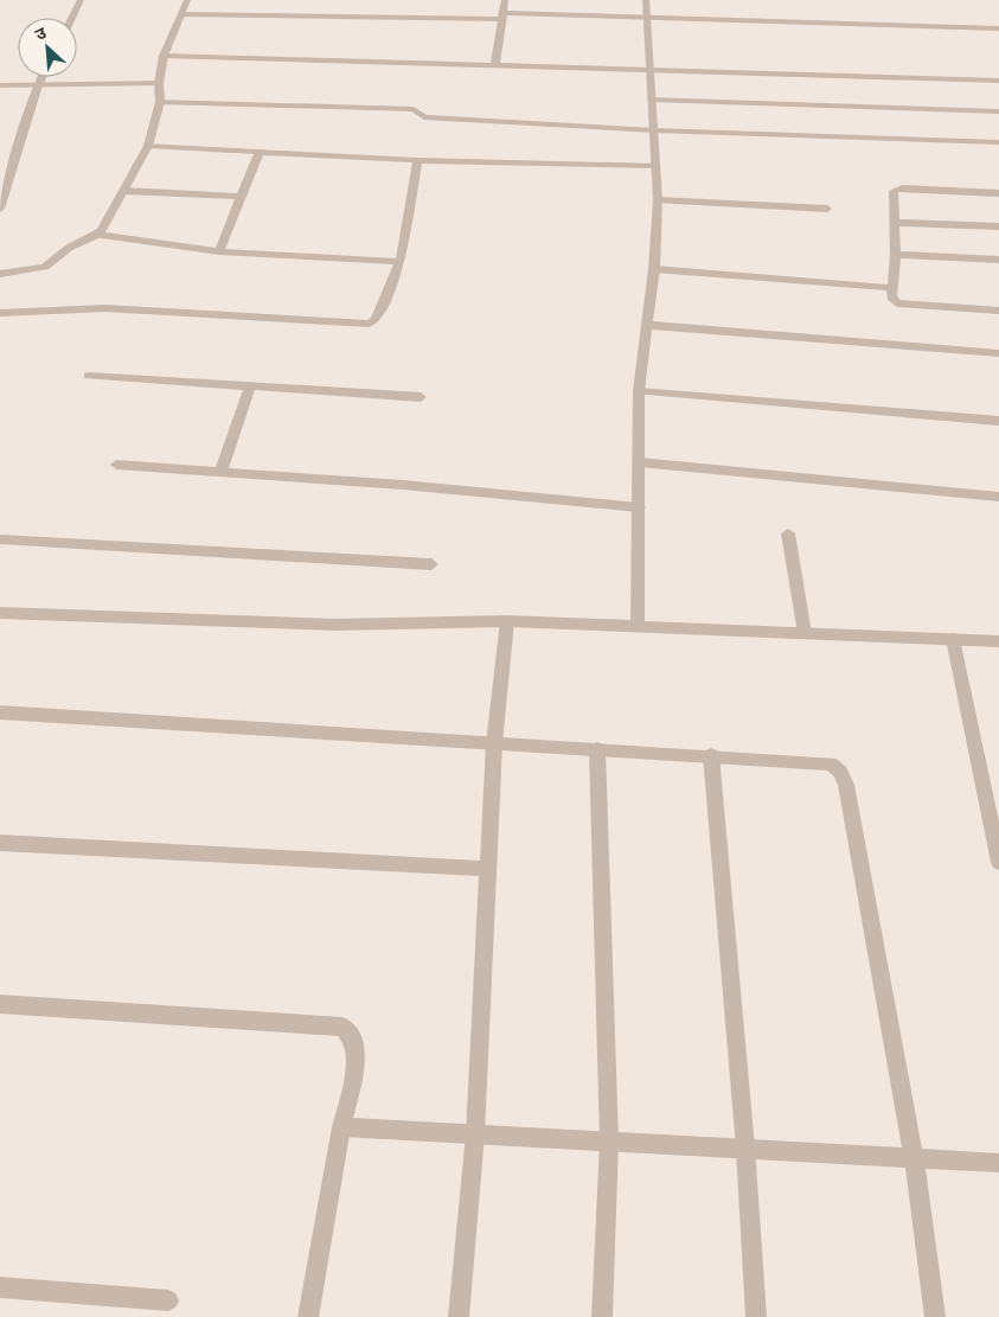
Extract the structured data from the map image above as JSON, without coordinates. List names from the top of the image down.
{
  "north": "top left"
}
